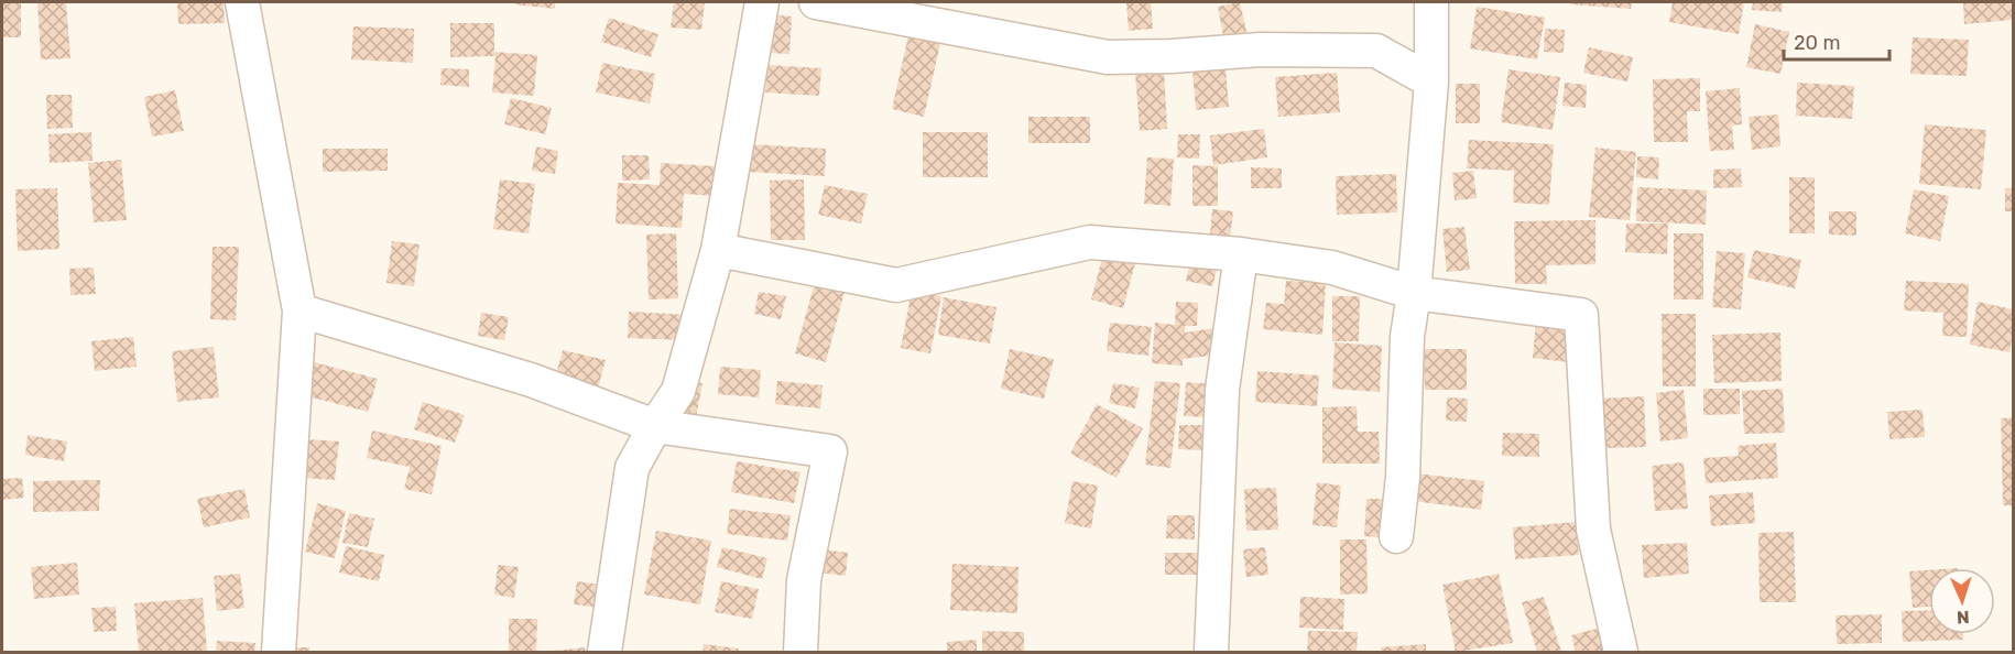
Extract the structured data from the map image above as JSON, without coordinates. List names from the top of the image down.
{
  "scale_bar": "20 m",
  "north": "bottom"
}
